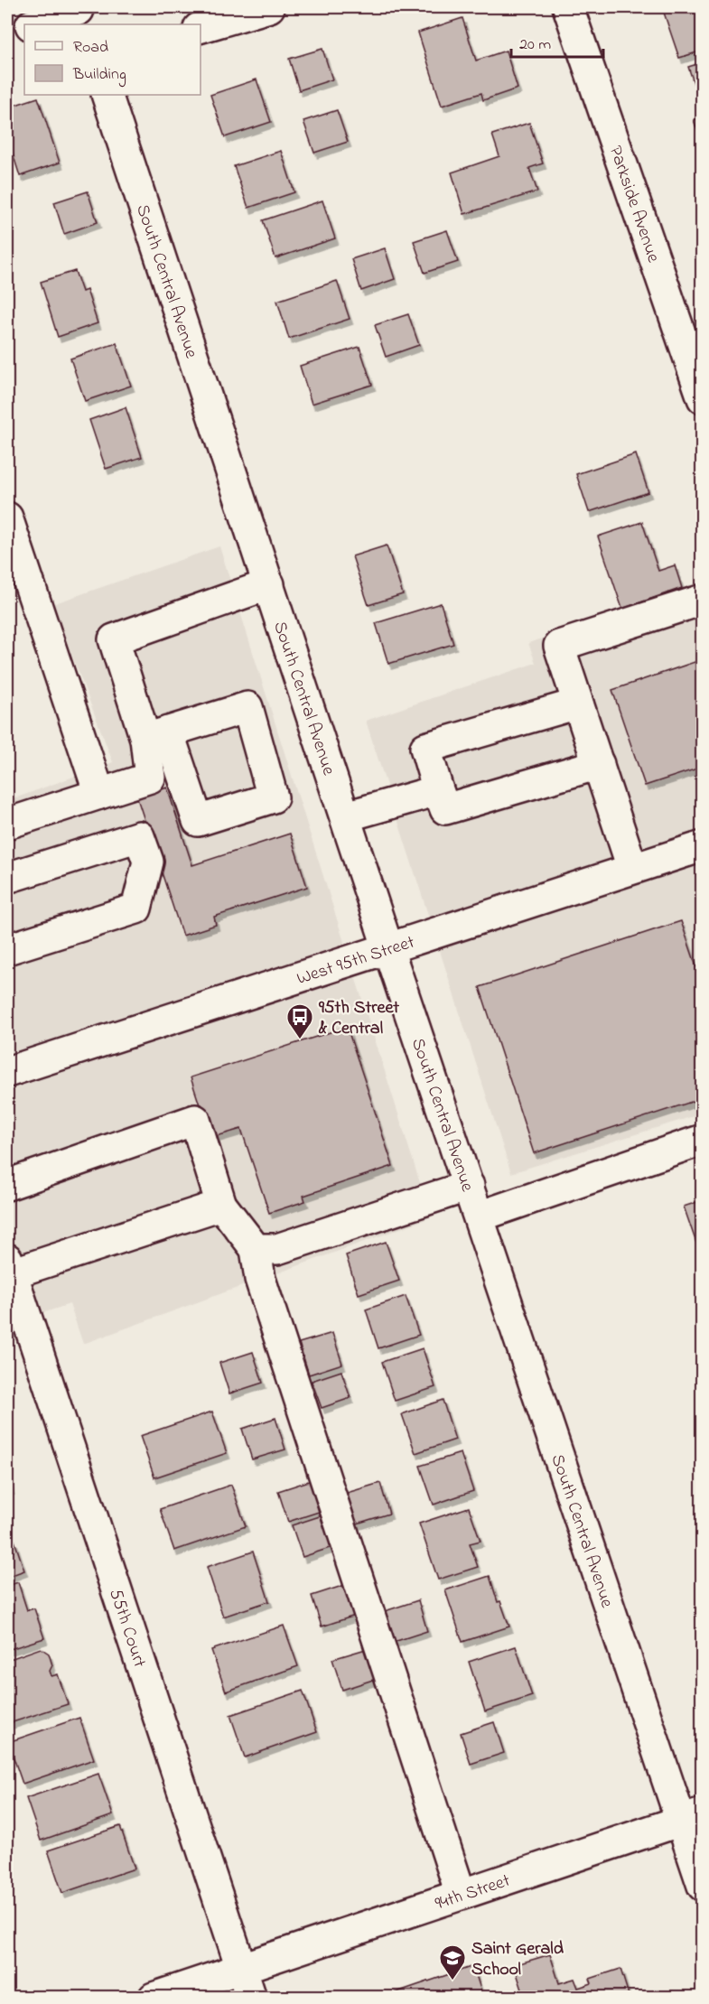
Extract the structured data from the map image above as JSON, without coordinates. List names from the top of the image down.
{
  "streets": {
    "street": [
      "Parkside Avenue",
      "South Central Avenue",
      "West 95th Street",
      "55th Court",
      "94th Street"
    ]
  },
  "crossings": [
    ["South Central Avenue", "West 95th Street"],
    ["South Central Avenue", "94th Street"],
    ["55th Court", "94th Street"]
  ],
  "places": {
    "bus stop": ["95th Street & Central"],
    "school or university": ["Saint Gerald School"]
  },
  "legend": ["Road", "Building"],
  "scale_bar": "20 m"
}
